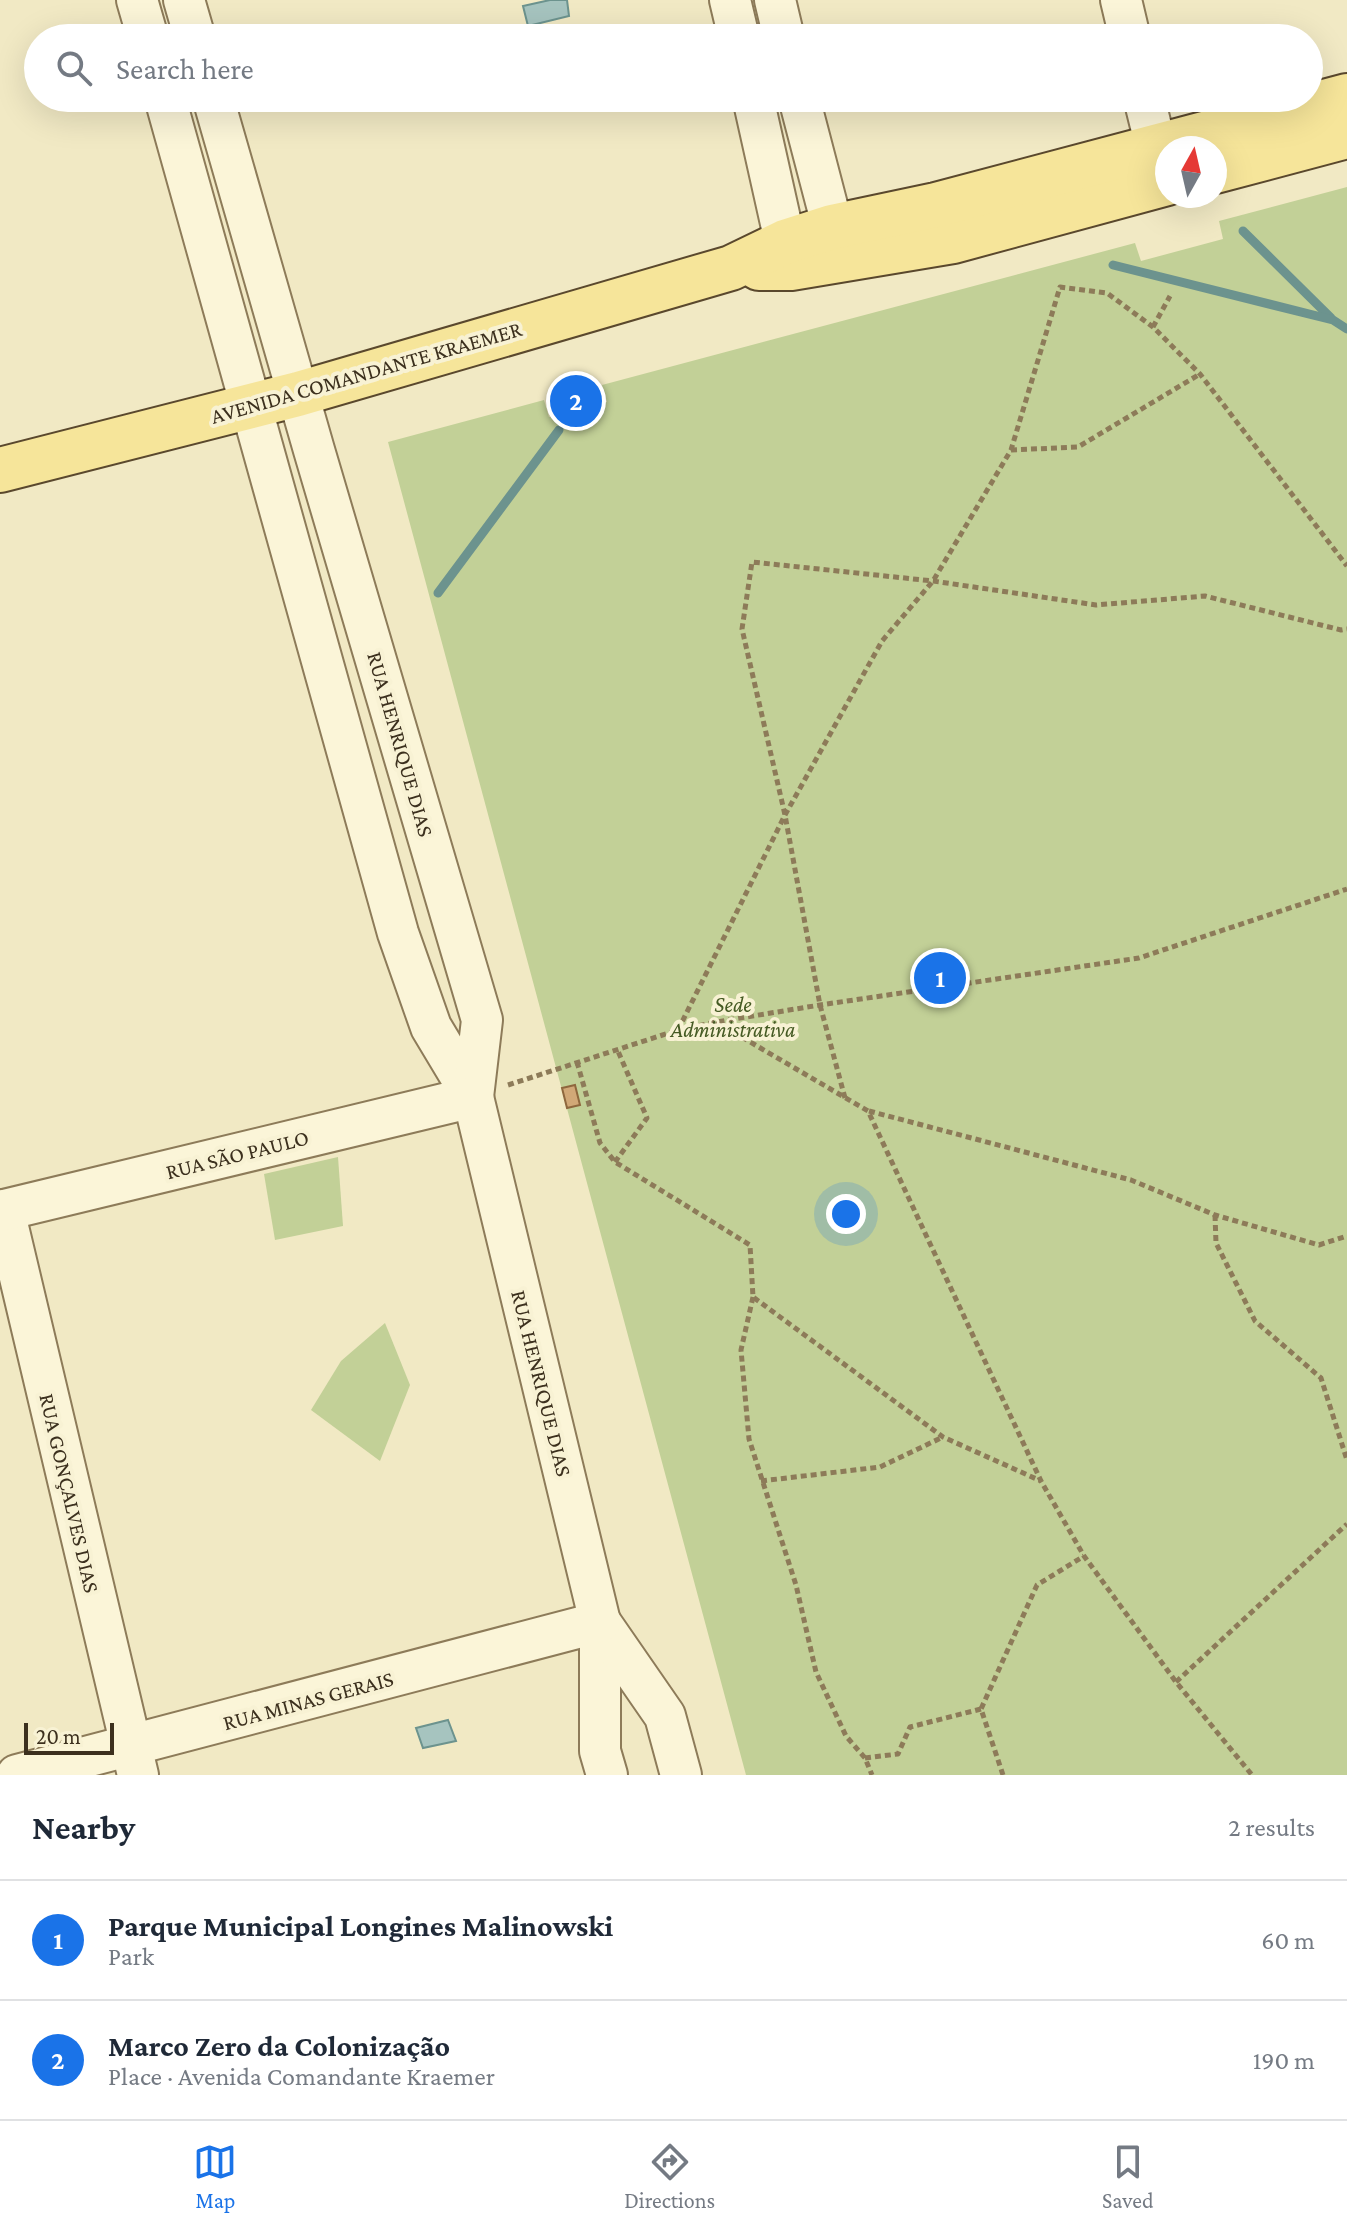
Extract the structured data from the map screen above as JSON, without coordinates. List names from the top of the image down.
{
  "streets": {
    "main road": ["AVENIDA COMANDANTE KRAEMER"],
    "street": [
      "RUA HENRIQUE DIAS",
      "RUA SÃO PAULO",
      "RUA GONÇALVES DIAS",
      "RUA MINAS GERAIS"
    ]
  },
  "crossings": [
    ["AVENIDA COMANDANTE KRAEMER", "RUA HENRIQUE DIAS"],
    ["RUA HENRIQUE DIAS", "RUA SÃO PAULO"],
    ["RUA HENRIQUE DIAS", "RUA MINAS GERAIS"],
    ["RUA SÃO PAULO", "RUA GONÇALVES DIAS"],
    ["RUA GONÇALVES DIAS", "RUA MINAS GERAIS"]
  ],
  "parks": ["Sede Administrativa"],
  "scale_bar": "20 m",
  "north": "top",
  "page": {
    "search": "Search here",
    "pins": ["2", "1"],
    "scale": "20 m",
    "heading": ["Nearby", "2 results"],
    "list": [
      {
        "mark": "1",
        "name": "Parque Municipal Longines Malinowski",
        "note": "Park",
        "value": "60 m"
      },
      {
        "mark": "2",
        "name": "Marco Zero da Colonização",
        "note": "Place · Avenida Comandante Kraemer",
        "value": "190 m"
      }
    ],
    "nav": ["Map", "Directions", "Saved"]
  }
}
